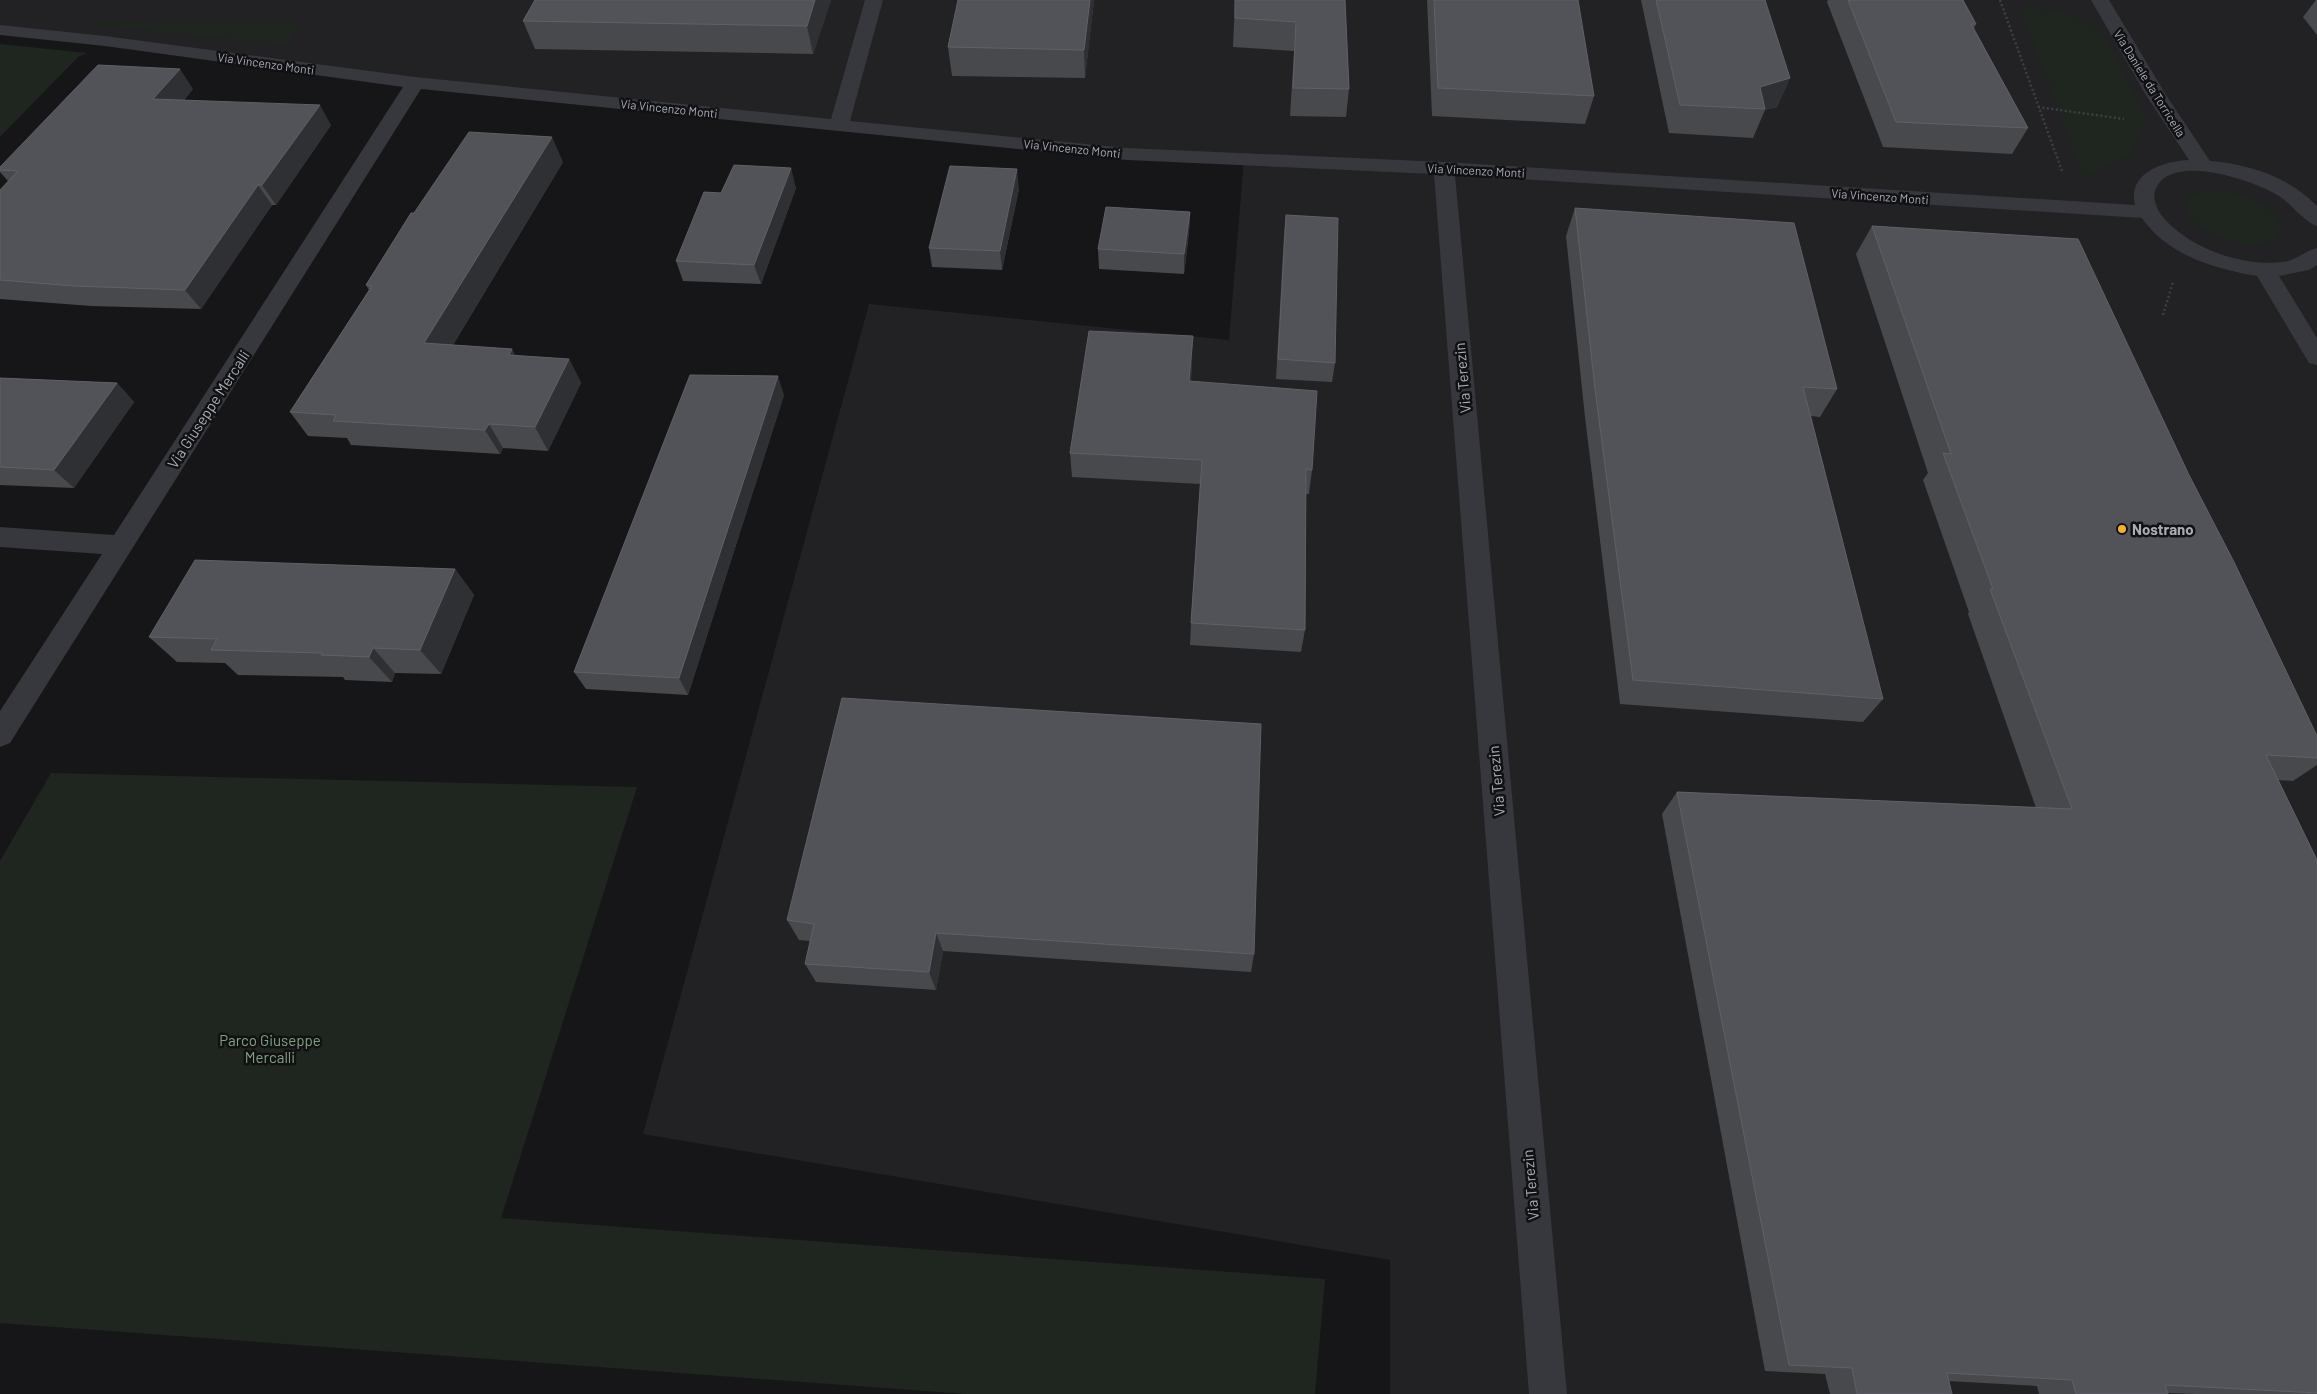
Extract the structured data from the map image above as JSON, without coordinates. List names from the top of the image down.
{
  "streets": {
    "street": [
      "Via Vincenzo Monti",
      "Via Daniele da Torricella",
      "Via Terezin",
      "Via Giuseppe Mercalli"
    ]
  },
  "crossings": [
    ["Via Vincenzo Monti", "Via Terezin"],
    ["Via Vincenzo Monti", "Via Giuseppe Mercalli"]
  ],
  "parks": ["Parco Giuseppe Mercalli"],
  "places": ["Nostrano"]
}
